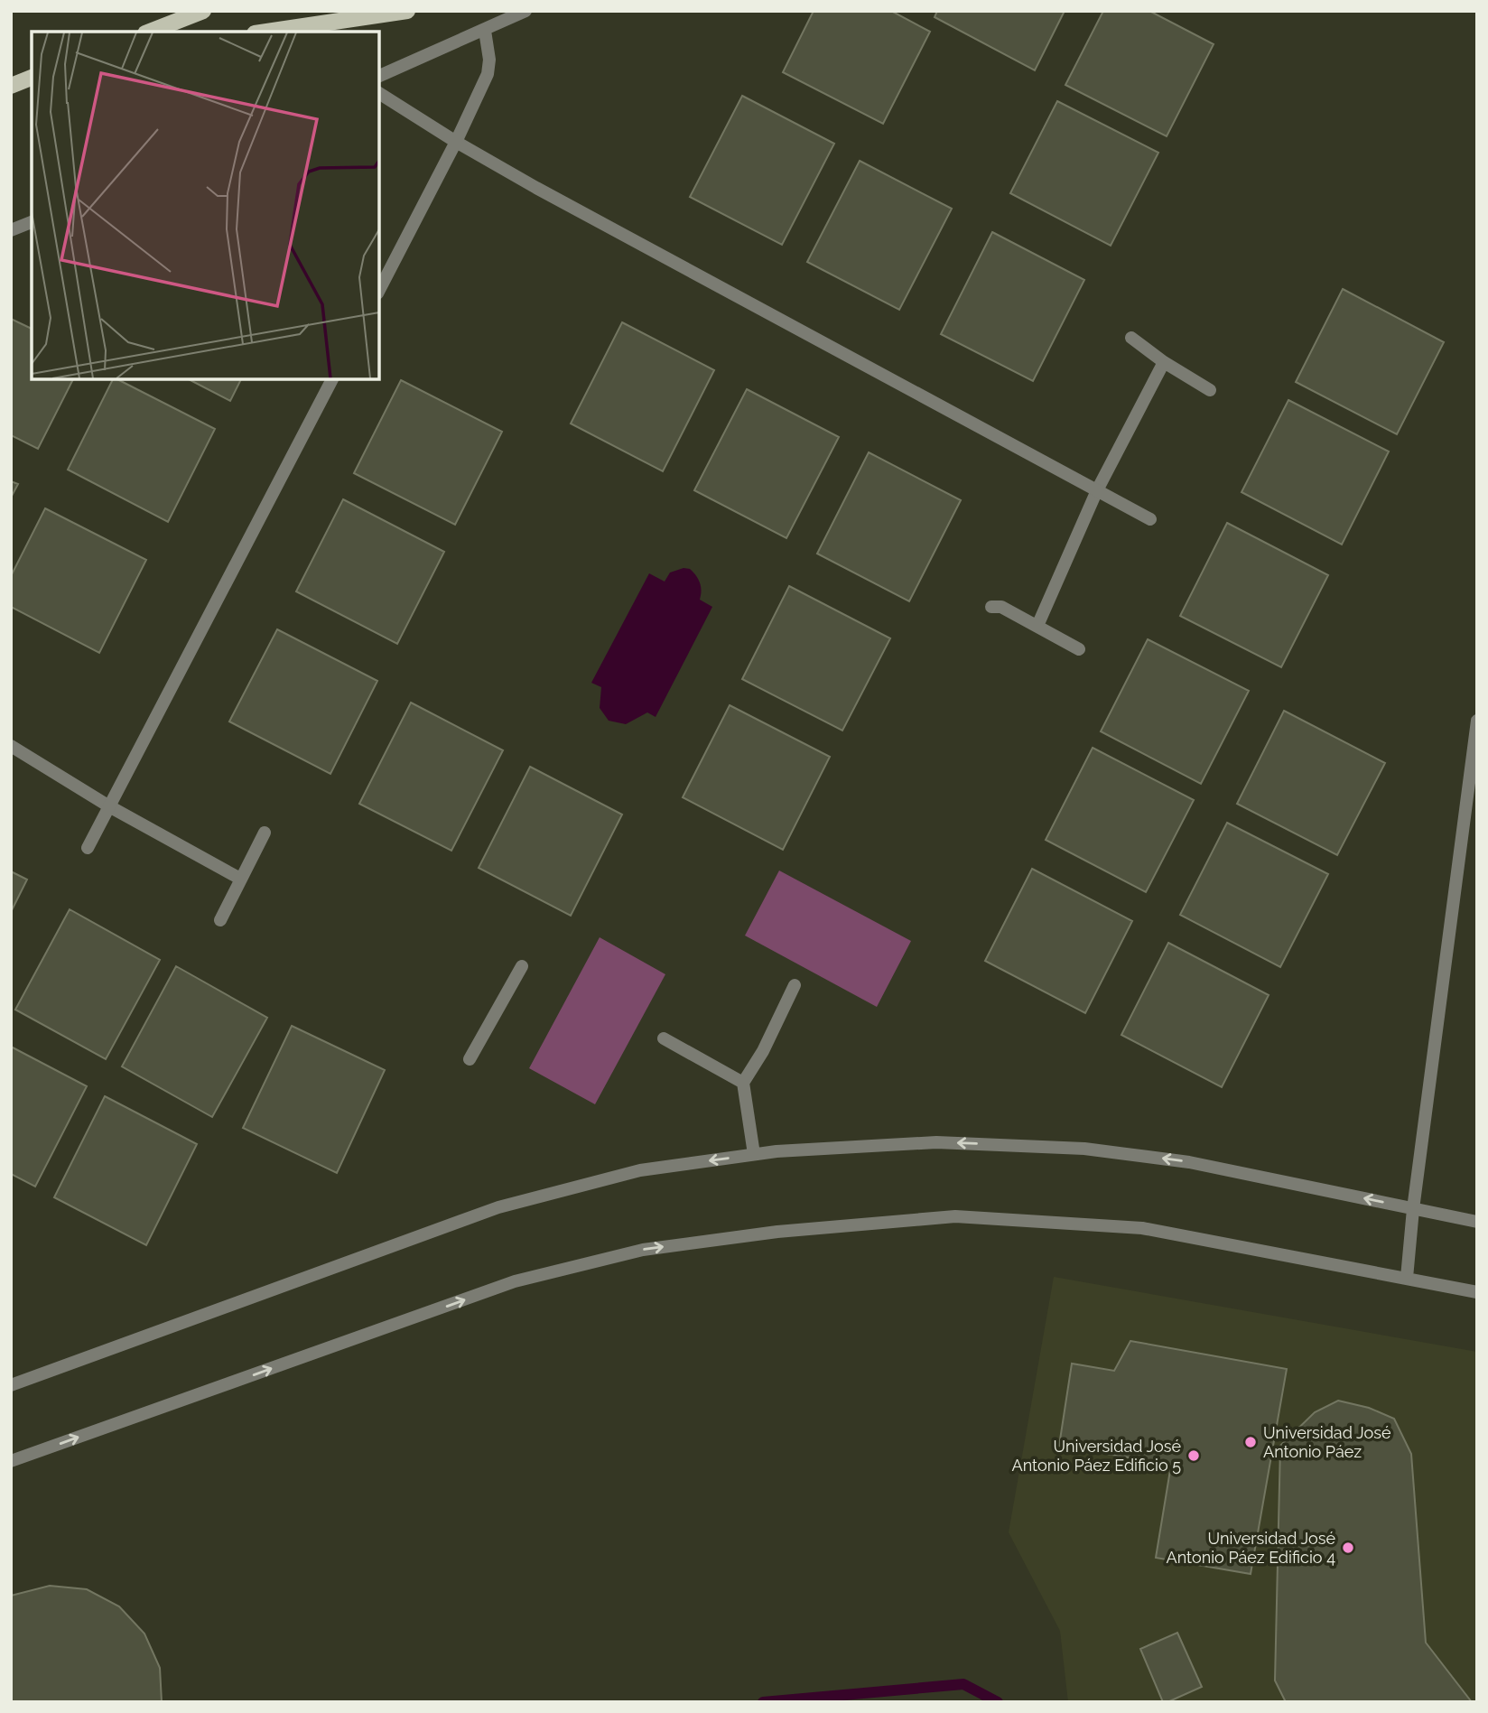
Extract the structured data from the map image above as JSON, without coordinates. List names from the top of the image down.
{
  "places": ["Universidad José Antonio Páez", "Universidad José Antonio Páez Edificio 5", "Universidad José Antonio Páez Edificio 4"]
}
